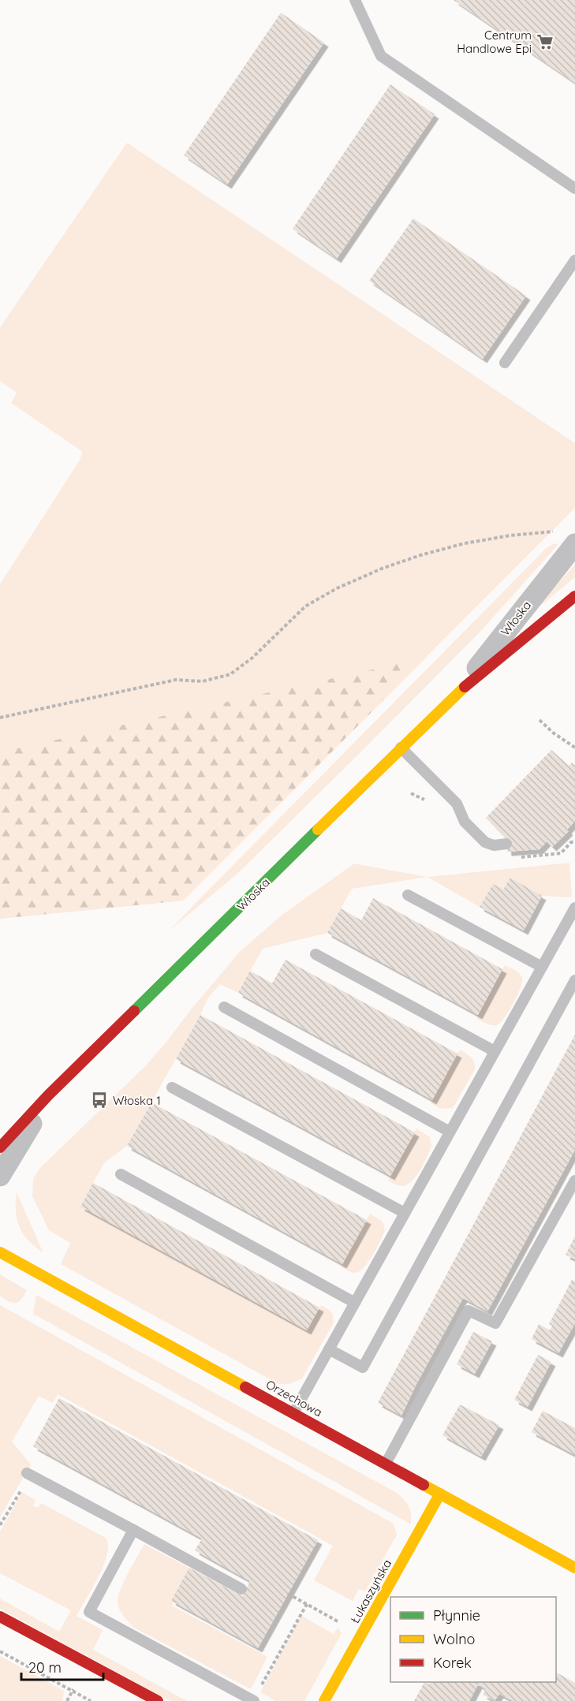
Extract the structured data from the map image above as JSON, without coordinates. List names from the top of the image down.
{
  "streets": {
    "street": ["Włoska", "Orzechowa", "Łukaszyńska"]
  },
  "crossings": [
    ["Orzechowa", "Łukaszyńska"]
  ],
  "places": {
    "supermarket": ["Centrum Handlowe Epi"],
    "bus stop": ["Włoska 1"]
  },
  "legend": ["Płynnie", "Wolno", "Korek"],
  "scale_bar": "20 m"
}
